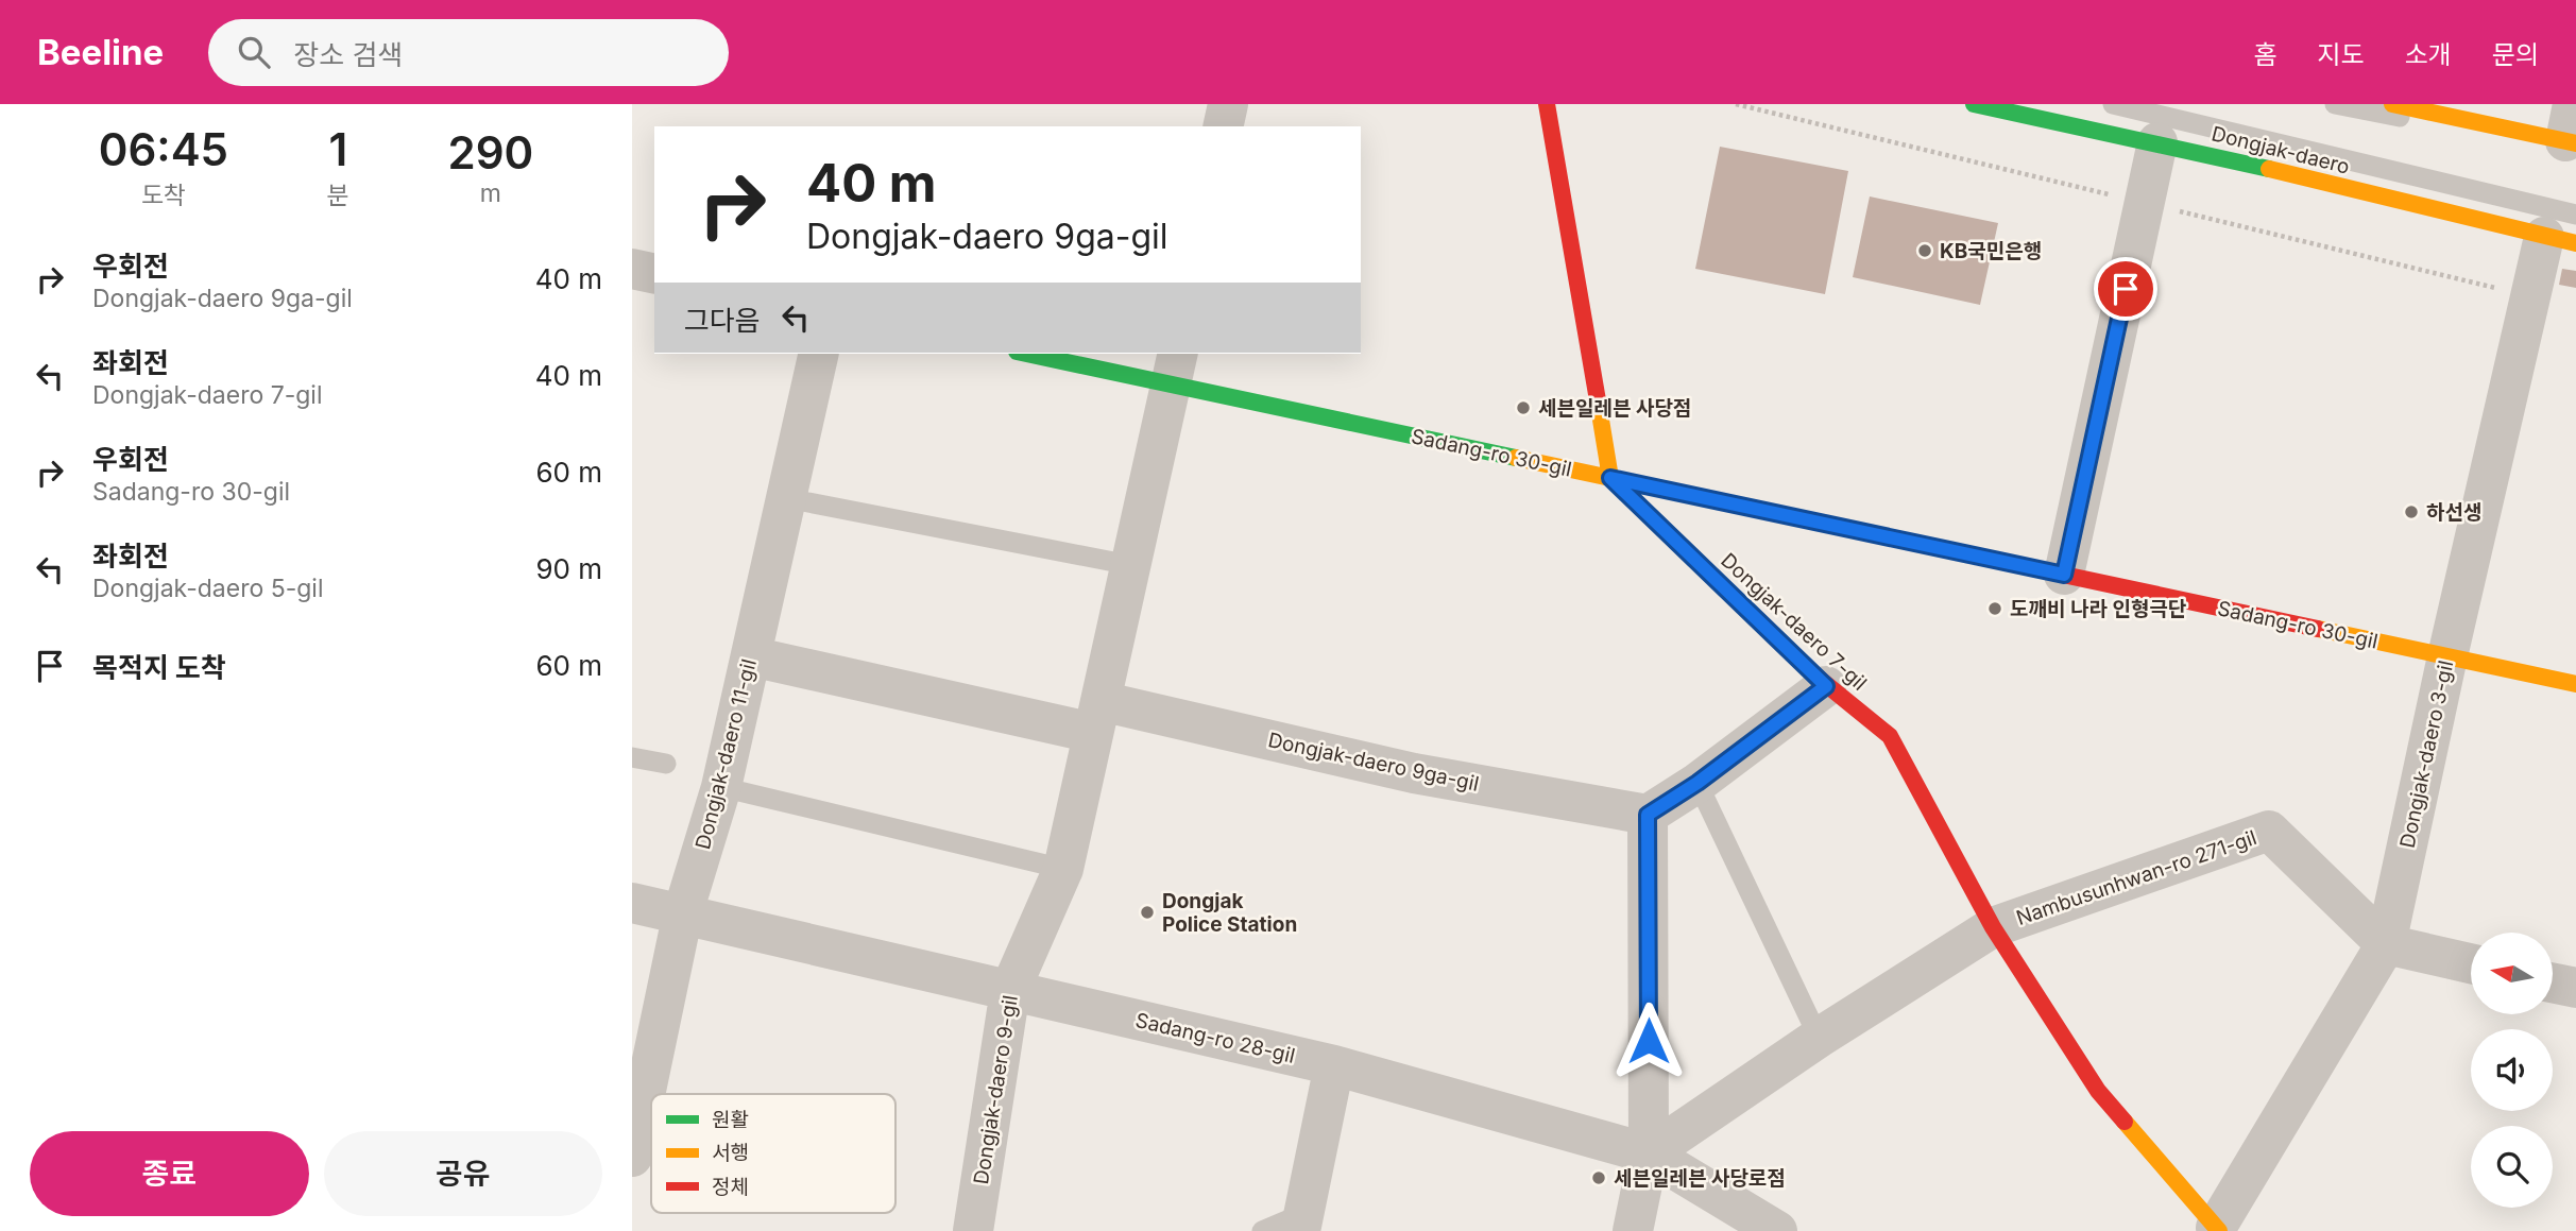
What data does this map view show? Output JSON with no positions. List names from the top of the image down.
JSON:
{
  "streets": {
    "street": [
      "Dongjak-daero",
      "Sadang-ro 30-gil",
      "Dongjak-daero 7-gil",
      "Dongjak-daero 11-gil",
      "Dongjak-daero 3-gil",
      "Dongjak-daero 9ga-gil",
      "Nambusunhwan-ro 271-gil",
      "Sadang-ro 28-gil",
      "Dongjak-daero 9-gil"
    ]
  },
  "crossings": [
    ["Dongjak-daero", "Dongjak-daero 3-gil"],
    ["Sadang-ro 30-gil", "Dongjak-daero 7-gil"],
    ["Sadang-ro 30-gil", "Dongjak-daero 3-gil"],
    ["Sadang-ro 30-gil", "Dongjak-daero 9-gil"],
    ["Dongjak-daero 7-gil", "Dongjak-daero 3-gil"],
    ["Dongjak-daero 7-gil", "Nambusunhwan-ro 271-gil"],
    ["Dongjak-daero 11-gil", "Sadang-ro 28-gil"],
    ["Dongjak-daero 3-gil", "Nambusunhwan-ro 271-gil"],
    ["Dongjak-daero 9ga-gil", "Dongjak-daero 9-gil"],
    ["Nambusunhwan-ro 271-gil", "Sadang-ro 28-gil"],
    ["Sadang-ro 28-gil", "Dongjak-daero 9-gil"]
  ],
  "places": [
    "KB국민은행",
    "세븐일레븐 사당점",
    "하선생",
    "도깨비 나라 인형극단",
    "Dongjak Police Station",
    "세븐일레븐 사당로점"
  ],
  "legend": ["원활", "서행", "정체"],
  "north": "left",
  "page": {
    "header": "Beeline",
    "search": "장소 검색",
    "nav": [
      "홈",
      "지도",
      "소개",
      "문의"
    ],
    "eta": [
      "06:45",
      "도착",
      "1",
      "분",
      "290",
      "m"
    ],
    "turn": ["40 m", "Dongjak-daero 9ga-gil"],
    "list": [
      {
        "name": "우회전",
        "note": "Dongjak-daero 9ga-gil",
        "value": "40 m"
      },
      {
        "name": "좌회전",
        "note": "Dongjak-daero 7-gil",
        "value": "40 m"
      },
      {
        "name": "우회전",
        "note": "Sadang-ro 30-gil",
        "value": "60 m"
      },
      {
        "name": "좌회전",
        "note": "Dongjak-daero 5-gil",
        "value": "90 m"
      },
      {
        "name": "목적지 도착",
        "value": "60 m"
      }
    ],
    "then": "그다음",
    "buttons": ["종료", "공유"]
  }
}
